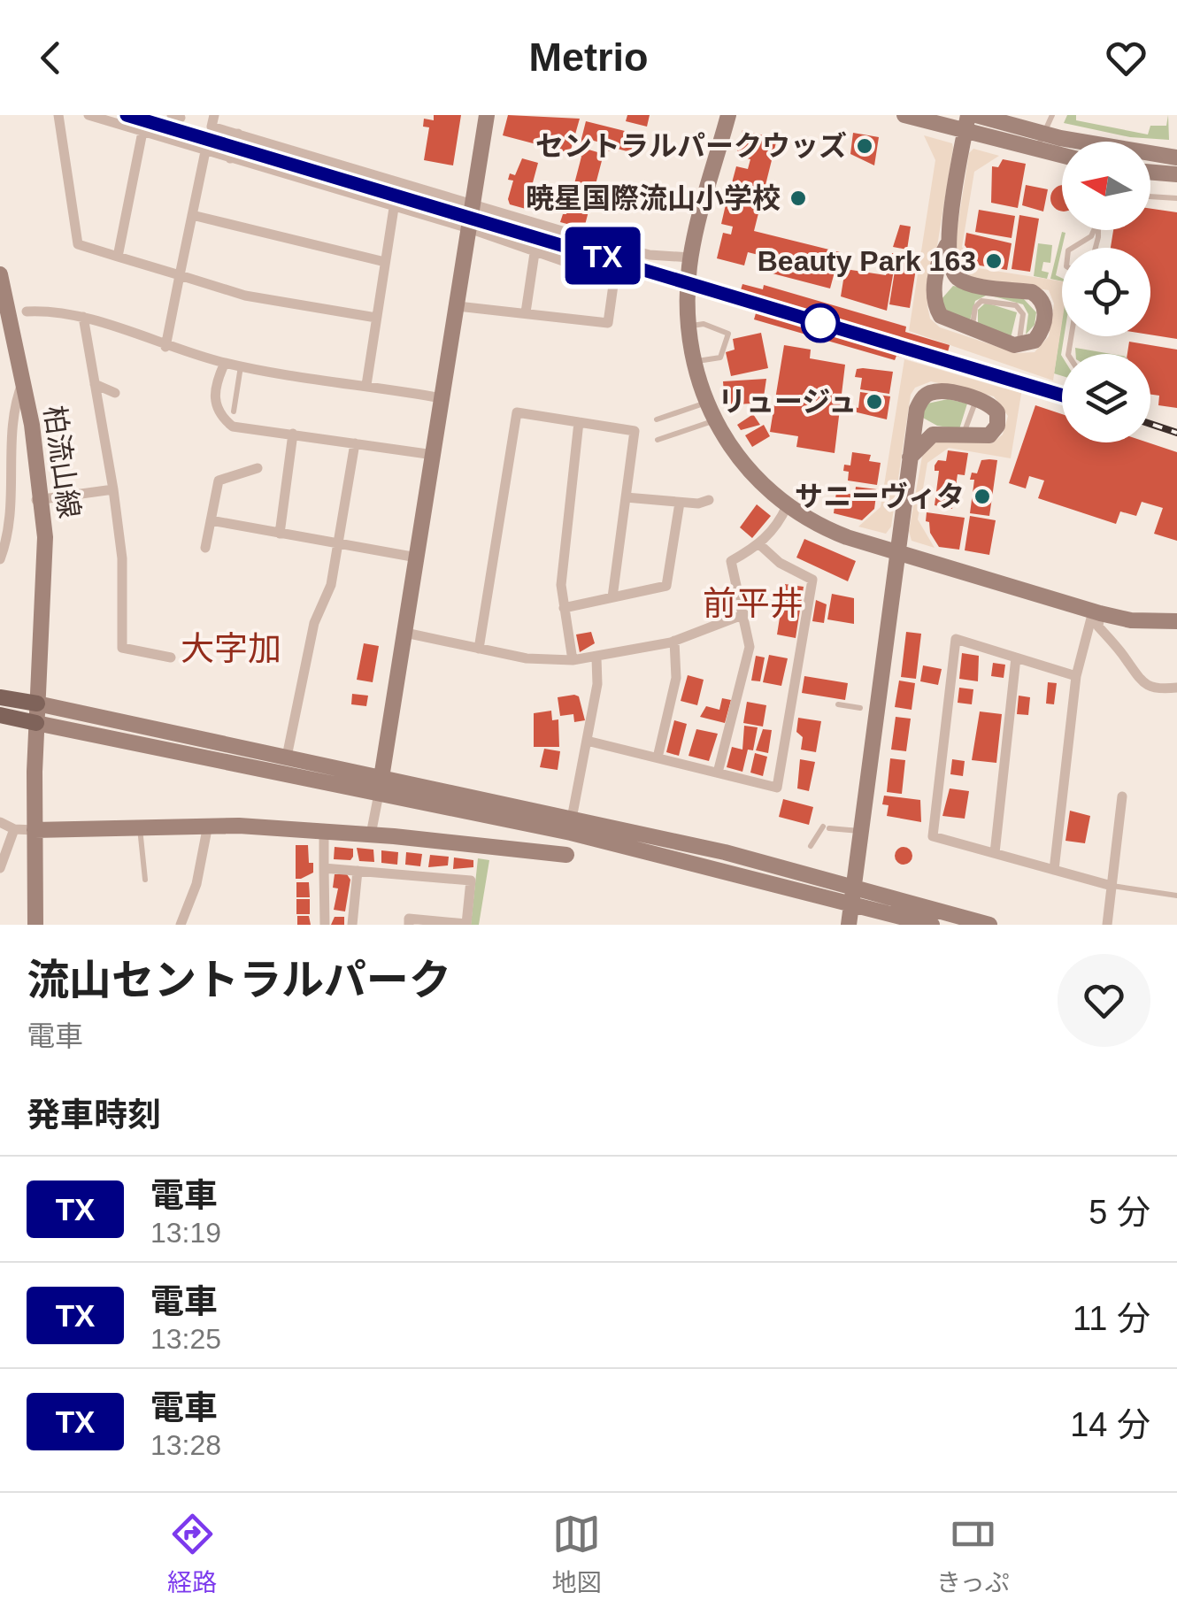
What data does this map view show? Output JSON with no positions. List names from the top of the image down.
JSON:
{
  "streets": {
    "street": ["柏流山線"]
  },
  "districts": ["前平井", "大字加"],
  "places": [
    "セントラルパークウッズ",
    "暁星国際流山小学校",
    "Beauty Park 163",
    "リュージュ",
    "サニーヴィタ"
  ],
  "north": "left",
  "page": {
    "header": "Metrio",
    "on_map": "TX",
    "heading": [
      ["流山セントラルパーク", "電車"],
      "発車時刻"
    ],
    "list": [
      {
        "mark": "TX",
        "name": "電車",
        "note": "13:19",
        "value": "5 分"
      },
      {
        "mark": "TX",
        "name": "電車",
        "note": "13:25",
        "value": "11 分"
      },
      {
        "mark": "TX",
        "name": "電車",
        "note": "13:28",
        "value": "14 分"
      }
    ],
    "tabs": ["経路", "地図", "きっぷ"]
  }
}
